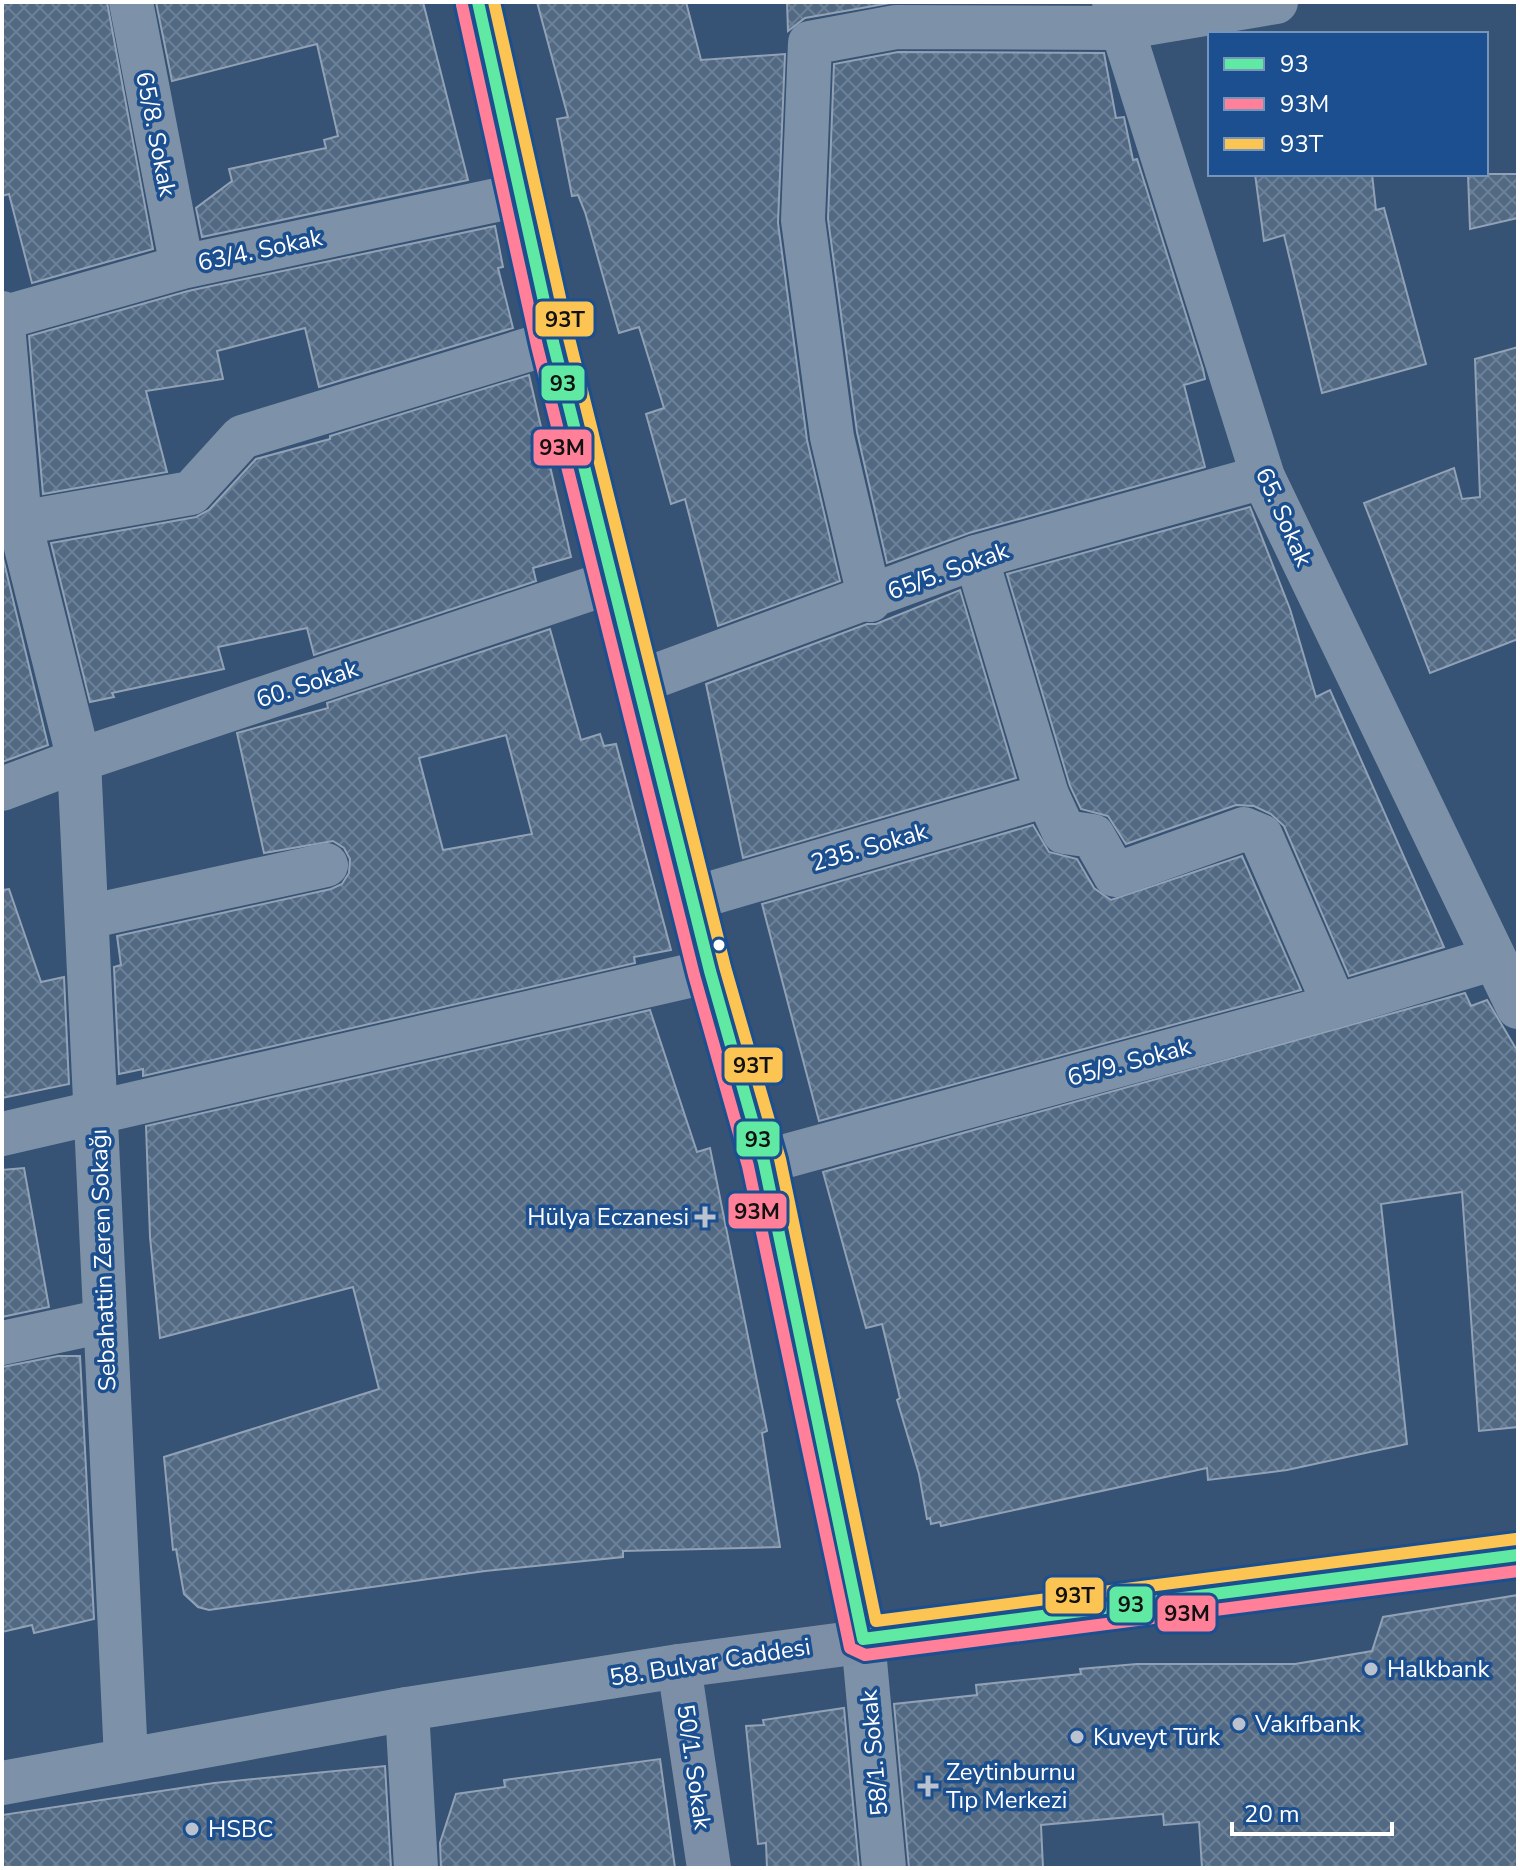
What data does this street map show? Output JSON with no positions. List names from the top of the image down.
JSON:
{
  "streets": {
    "main road": ["58. Bulvar Caddesi", "50/1. Sokak"],
    "street": [
      "65/8. Sokak",
      "63/4. Sokak",
      "65. Sokak",
      "65/5. Sokak",
      "60. Sokak",
      "235. Sokak",
      "65/9. Sokak",
      "Sebahattin Zeren Sokağı",
      "58/1. Sokak"
    ]
  },
  "crossings": [
    ["65/8. Sokak", "63/4. Sokak"],
    ["63/4. Sokak", "Sebahattin Zeren Sokağı"],
    ["65. Sokak", "65/5. Sokak"],
    ["65. Sokak", "65/9. Sokak"],
    ["60. Sokak", "Sebahattin Zeren Sokağı"],
    ["Sebahattin Zeren Sokağı", "58. Bulvar Caddesi"],
    ["58. Bulvar Caddesi", "58/1. Sokak"],
    ["58. Bulvar Caddesi", "50/1. Sokak"]
  ],
  "places": {
    "health": ["Hülya Eczanesi", "Zeytinburnu Tıp Merkezi"],
    "other": [
      "Halkbank",
      "Vakıfbank",
      "Kuveyt Türk",
      "HSBC"
    ]
  },
  "lines": ["transit line 93", "transit line 93T", "transit line 93M"],
  "legend": ["93", "93M", "93T"],
  "scale_bar": "20 m"
}
